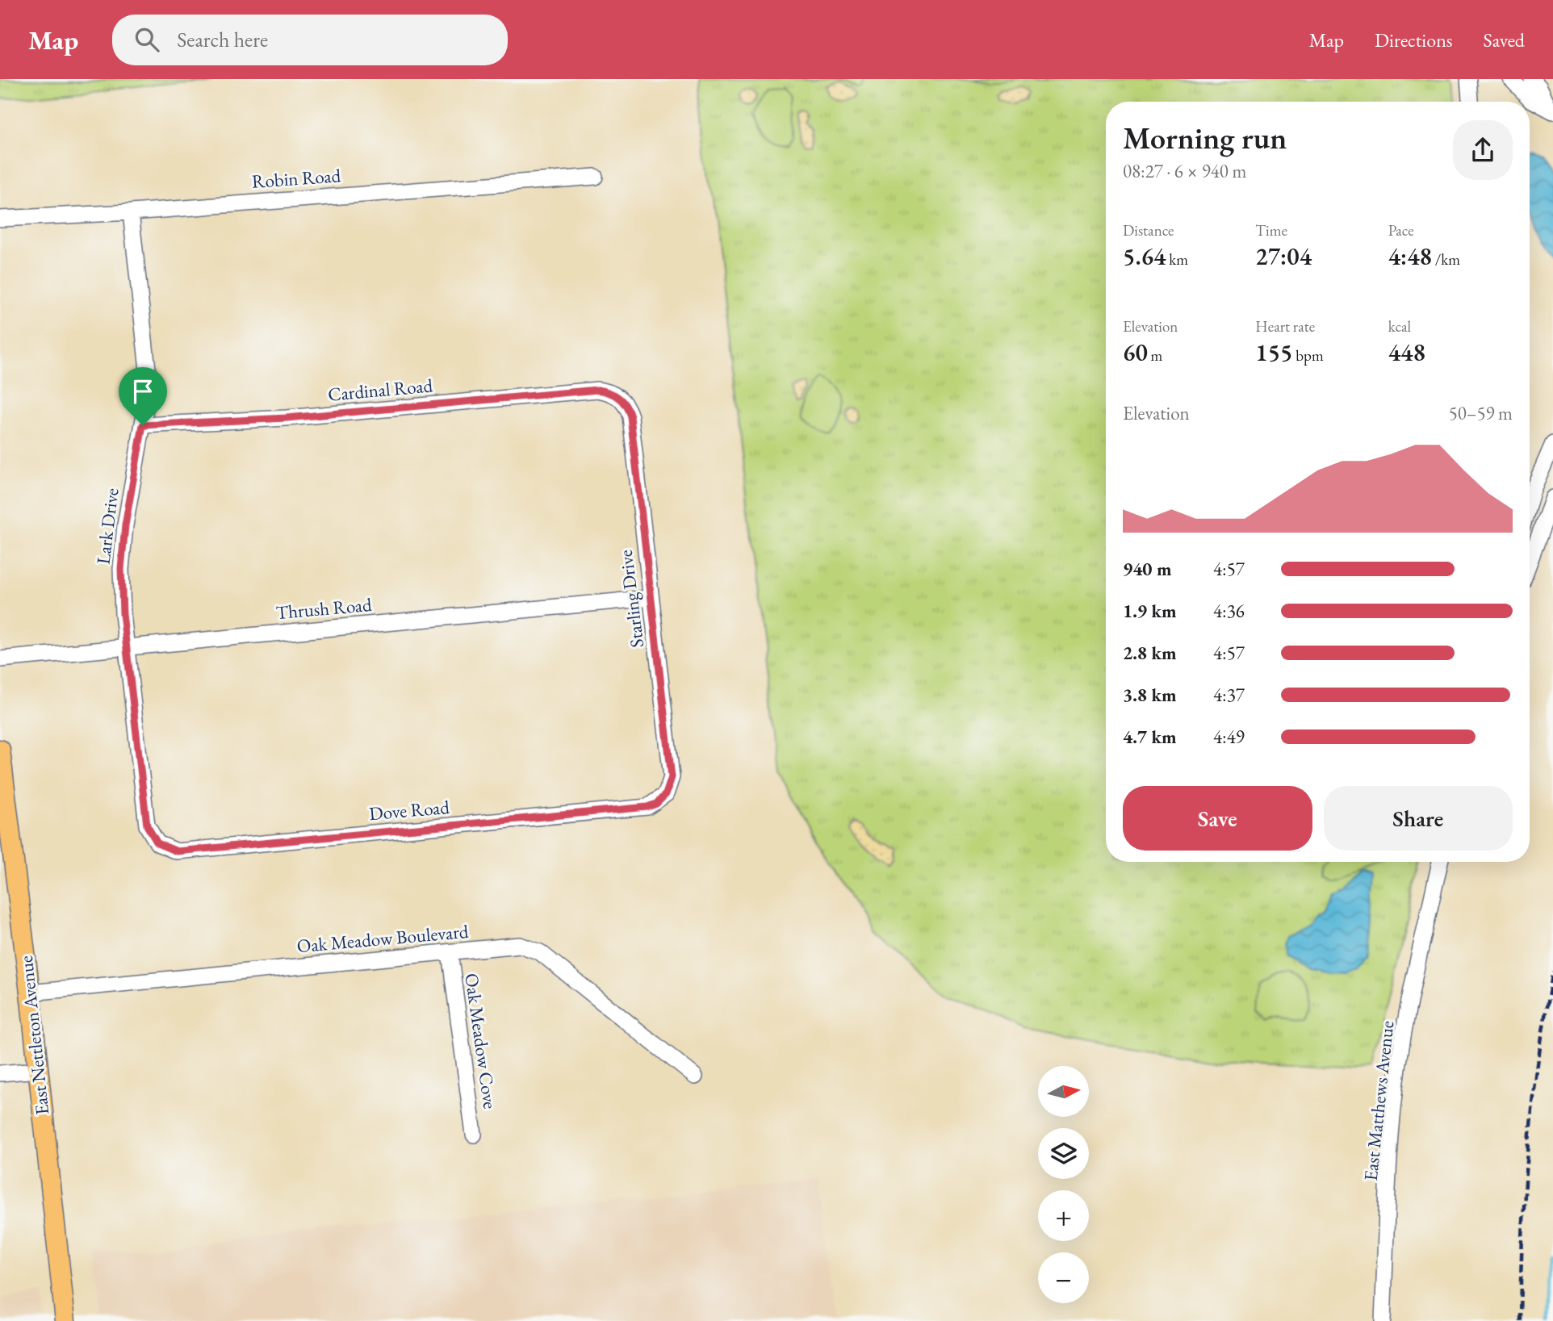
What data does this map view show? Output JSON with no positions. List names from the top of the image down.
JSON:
{
  "streets": {
    "main road": ["East Nettleton Avenue"],
    "street": [
      "Robin Road",
      "Cardinal Road",
      "Lark Drive",
      "Starling Drive",
      "Thrush Road",
      "Dove Road",
      "Oak Meadow Boulevard",
      "Oak Meadow Cove",
      "East Matthews Avenue"
    ]
  },
  "crossings": [
    ["Robin Road", "Lark Drive"],
    ["Cardinal Road", "Lark Drive"],
    ["Cardinal Road", "Starling Drive"],
    ["Lark Drive", "Thrush Road"],
    ["Lark Drive", "Dove Road"],
    ["Starling Drive", "Thrush Road"],
    ["Starling Drive", "Dove Road"],
    ["Oak Meadow Boulevard", "East Nettleton Avenue"],
    ["Oak Meadow Boulevard", "Oak Meadow Cove"]
  ],
  "north": "right",
  "page": {
    "header": "Map",
    "search": "Search here",
    "nav": ["Map", "Directions", "Saved"],
    "heading": ["Morning run", "08:27 · 6 × 940 m"],
    "stats": [
      ["Distance", "5.64 km"],
      ["Time", "27:04"],
      ["Pace", "4:48 /km"],
      ["Elevation", "60 m"],
      ["Heart rate", "155 bpm"],
      ["kcal", "448"]
    ],
    "chart": ["Elevation", "50–59 m"],
    "list": [
      {
        "name": "940 m",
        "note": "4:57"
      },
      {
        "name": "1.9 km",
        "note": "4:36"
      },
      {
        "name": "2.8 km",
        "note": "4:57"
      },
      {
        "name": "3.8 km",
        "note": "4:37"
      },
      {
        "name": "4.7 km",
        "note": "4:49"
      }
    ],
    "buttons": ["Save", "Share"],
    "map_buttons": ["+", "−"]
  }
}
